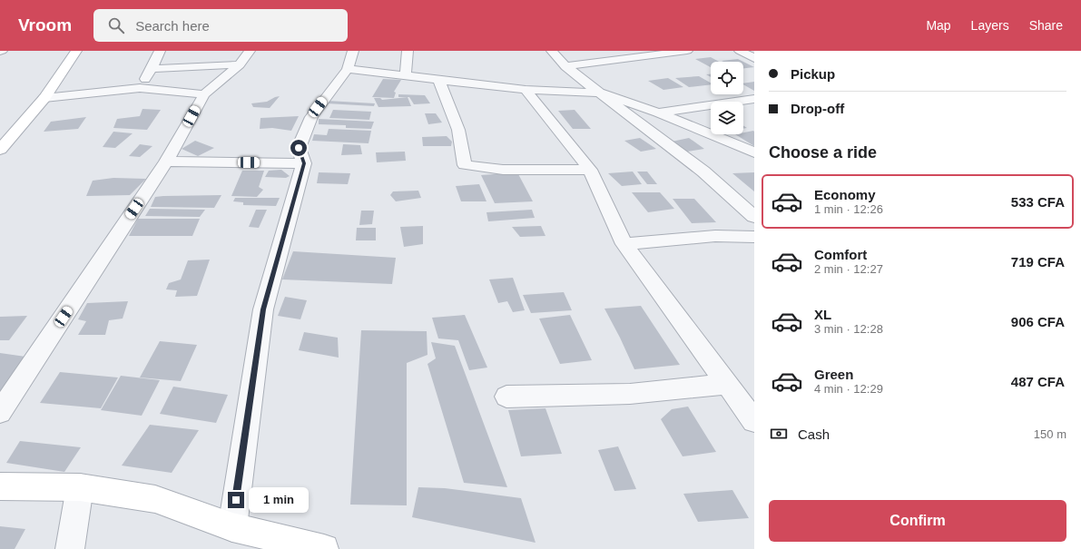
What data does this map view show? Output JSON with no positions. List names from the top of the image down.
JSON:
{
  "page": {
    "header": "Vroom",
    "search": "Search here",
    "nav": ["Map", "Layers", "Share"],
    "banner": ["Pickup", "Drop-off"],
    "heading": "Choose a ride",
    "list": [
      {
        "name": "Economy",
        "note": "1 min · 12:26",
        "value": "533 CFA"
      },
      {
        "name": "Comfort",
        "note": "2 min · 12:27",
        "value": "719 CFA"
      },
      {
        "name": "XL",
        "note": "3 min · 12:28",
        "value": "906 CFA"
      },
      {
        "name": "Green",
        "note": "4 min · 12:29",
        "value": "487 CFA"
      }
    ],
    "pay": ["Cash", "150 m"],
    "bubble": "1 min",
    "buttons": "Confirm"
  }
}
